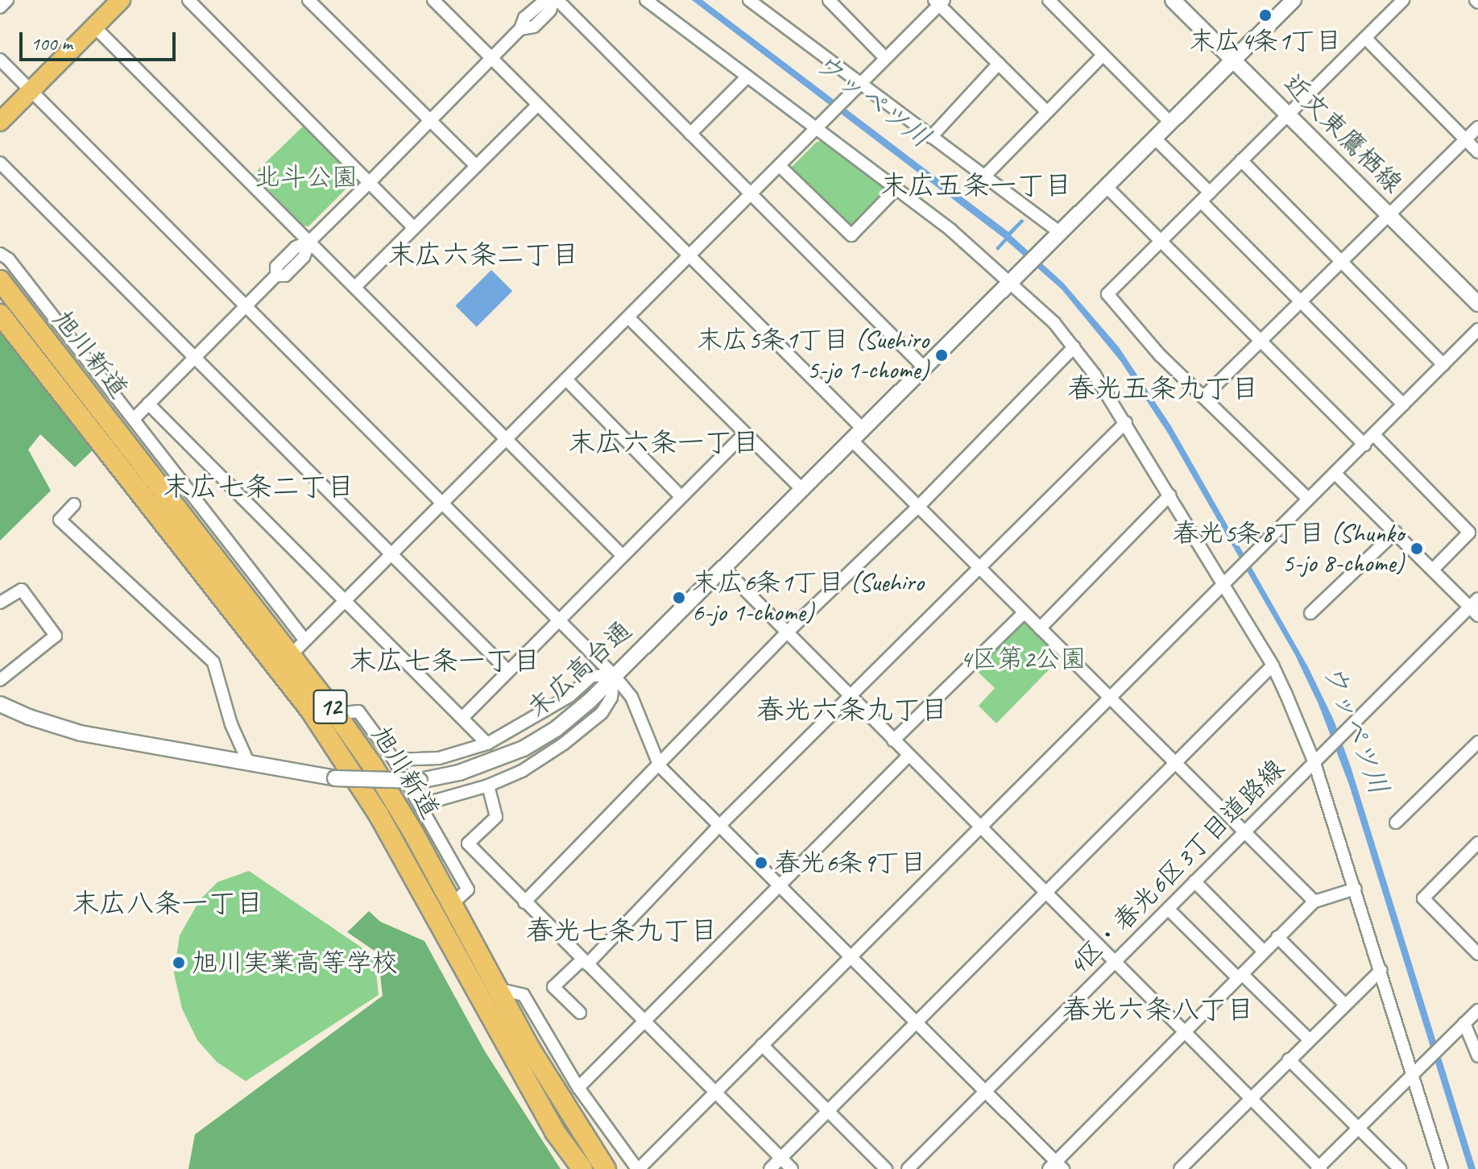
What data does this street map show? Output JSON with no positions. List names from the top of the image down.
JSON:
{
  "streets": {
    "highway": ["旭川新道", "12"],
    "street": ["近文東鷹栖線", "末広高台通", "4区・春光6区3丁目道路線"]
  },
  "districts": [
    "末広五条一丁目",
    "末広六条二丁目",
    "春光五条九丁目",
    "末広六条一丁目",
    "末広七条二丁目",
    "末広七条一丁目",
    "春光六条九丁目",
    "末広八条一丁目",
    "春光七条九丁目",
    "春光六条八丁目"
  ],
  "water": ["ウッペツ川"],
  "parks": ["北斗公園", "4区第2公園"],
  "places": [
    "末広4条1丁目",
    "末広5条1丁目 (Suehiro 5-jo 1-chome)",
    "春光5条8丁目 (Shunko 5-jo 8-chome)",
    "末広6条1丁目 (Suehiro 6-jo 1-chome)",
    "春光6条9丁目",
    "旭川実業高等学校"
  ],
  "scale_bar": "100 m"
}
